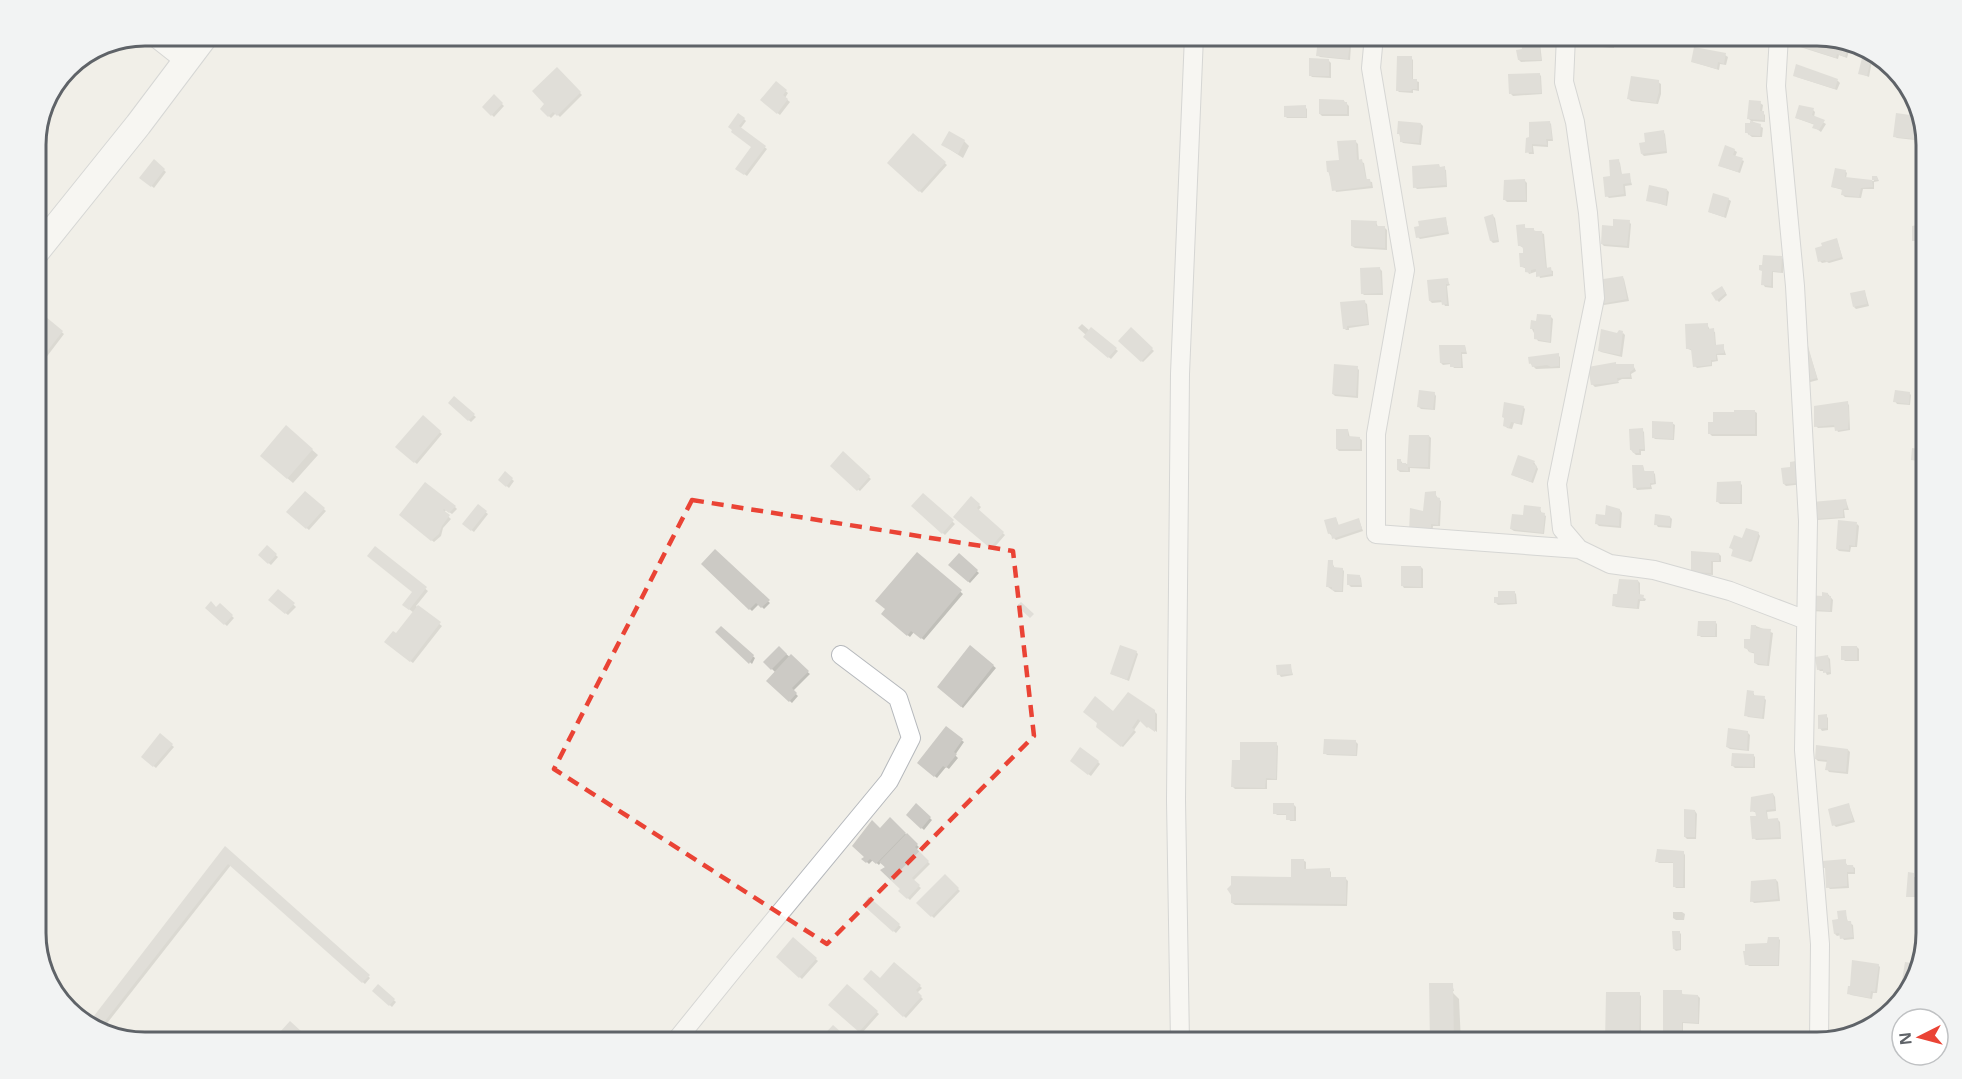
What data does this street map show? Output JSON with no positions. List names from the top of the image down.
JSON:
{
  "north": "left"
}
